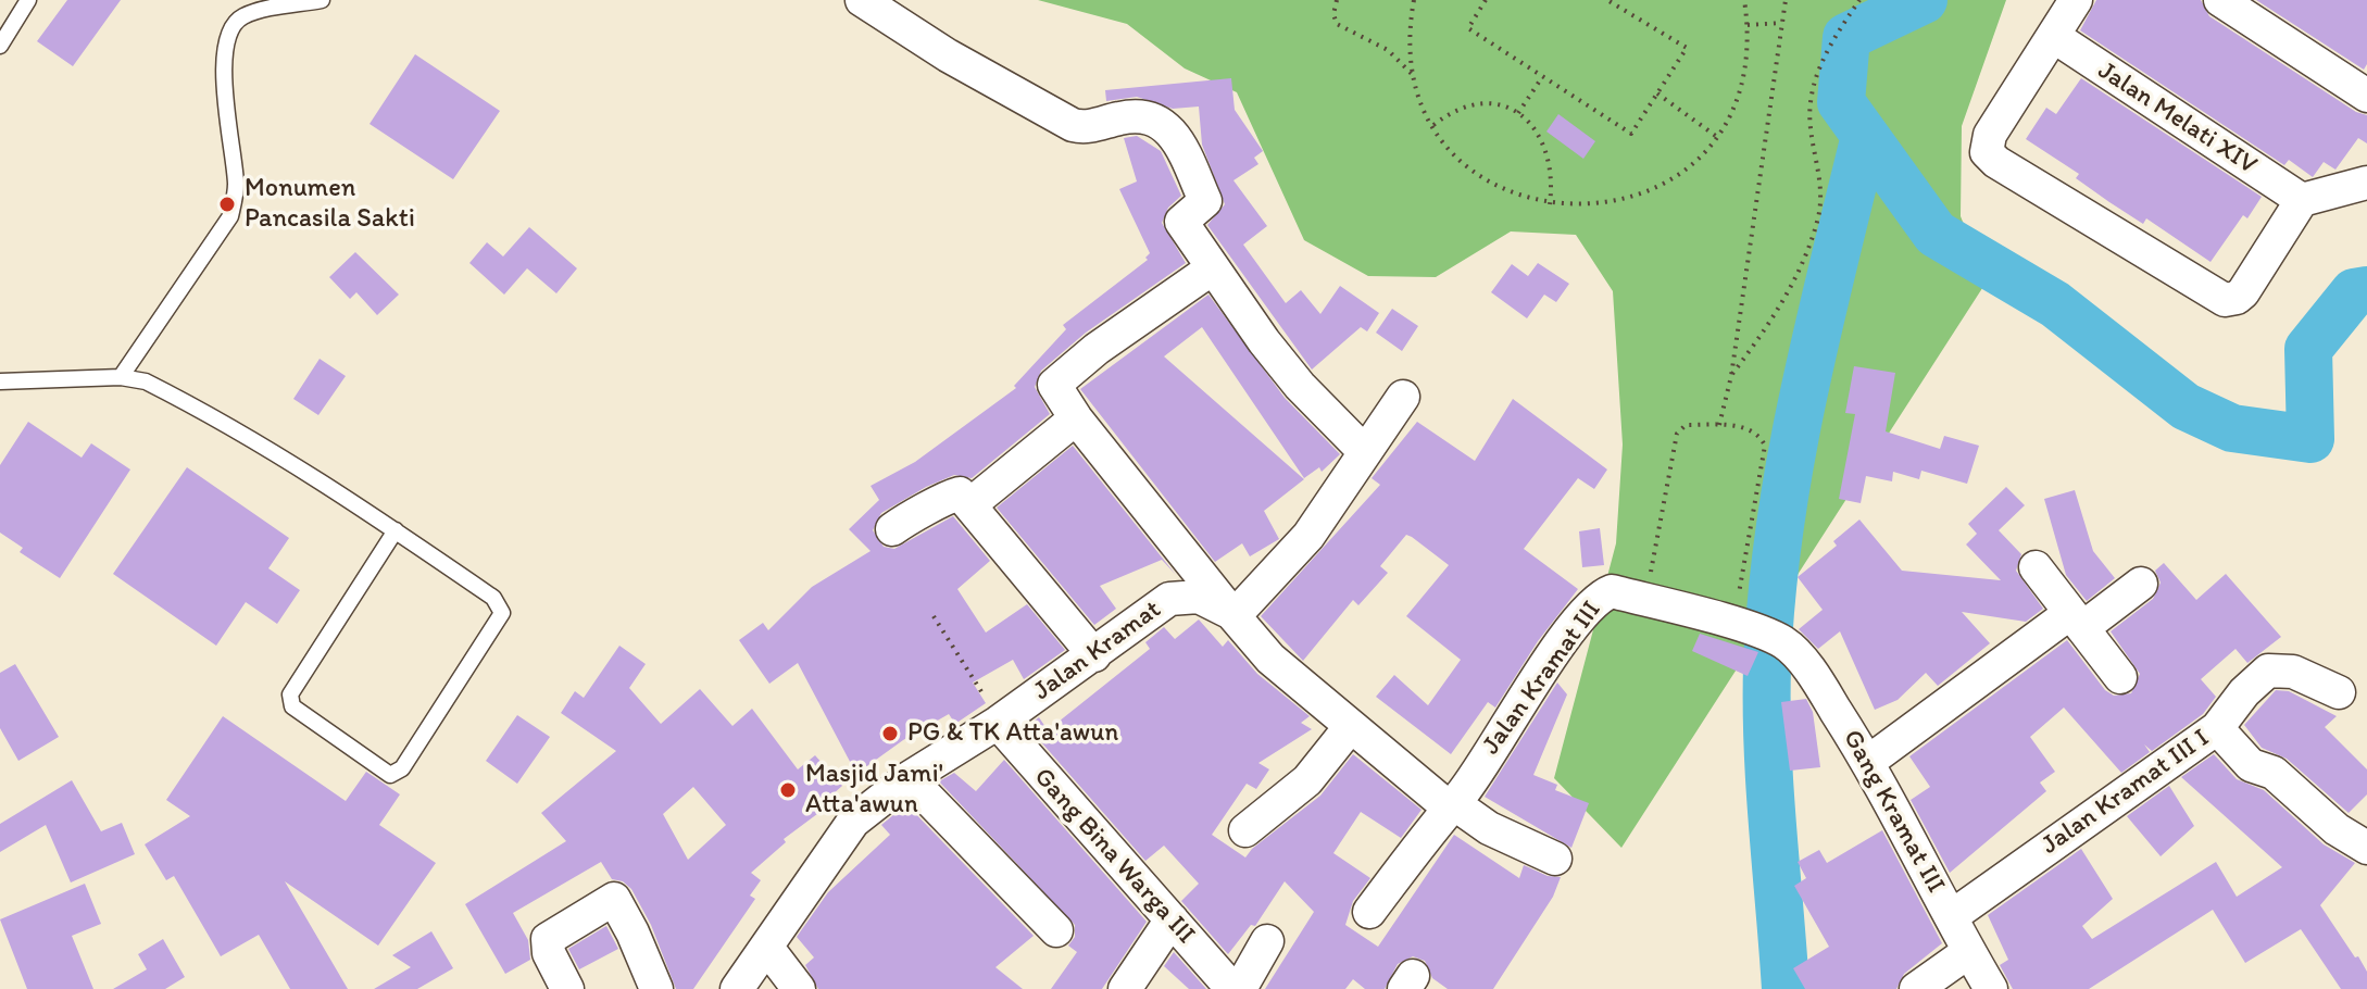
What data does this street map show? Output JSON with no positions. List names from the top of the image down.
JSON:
{
  "streets": {
    "street": [
      "Jalan Melati XIV",
      "Jalan Kramat",
      "Jalan Kramat III",
      "Jalan Kramat III I",
      "Gang Kramat III",
      "Gang Bina Warga III"
    ]
  },
  "crossings": [
    ["Jalan Kramat", "Jalan Kramat III"],
    ["Jalan Kramat", "Gang Bina Warga III"],
    ["Jalan Kramat III", "Gang Kramat III"],
    ["Jalan Kramat III I", "Gang Kramat III"]
  ],
  "places": ["Monumen Pancasila Sakti", "PG & TK Atta'awun", "Masjid Jami' Atta'awun"]
}
